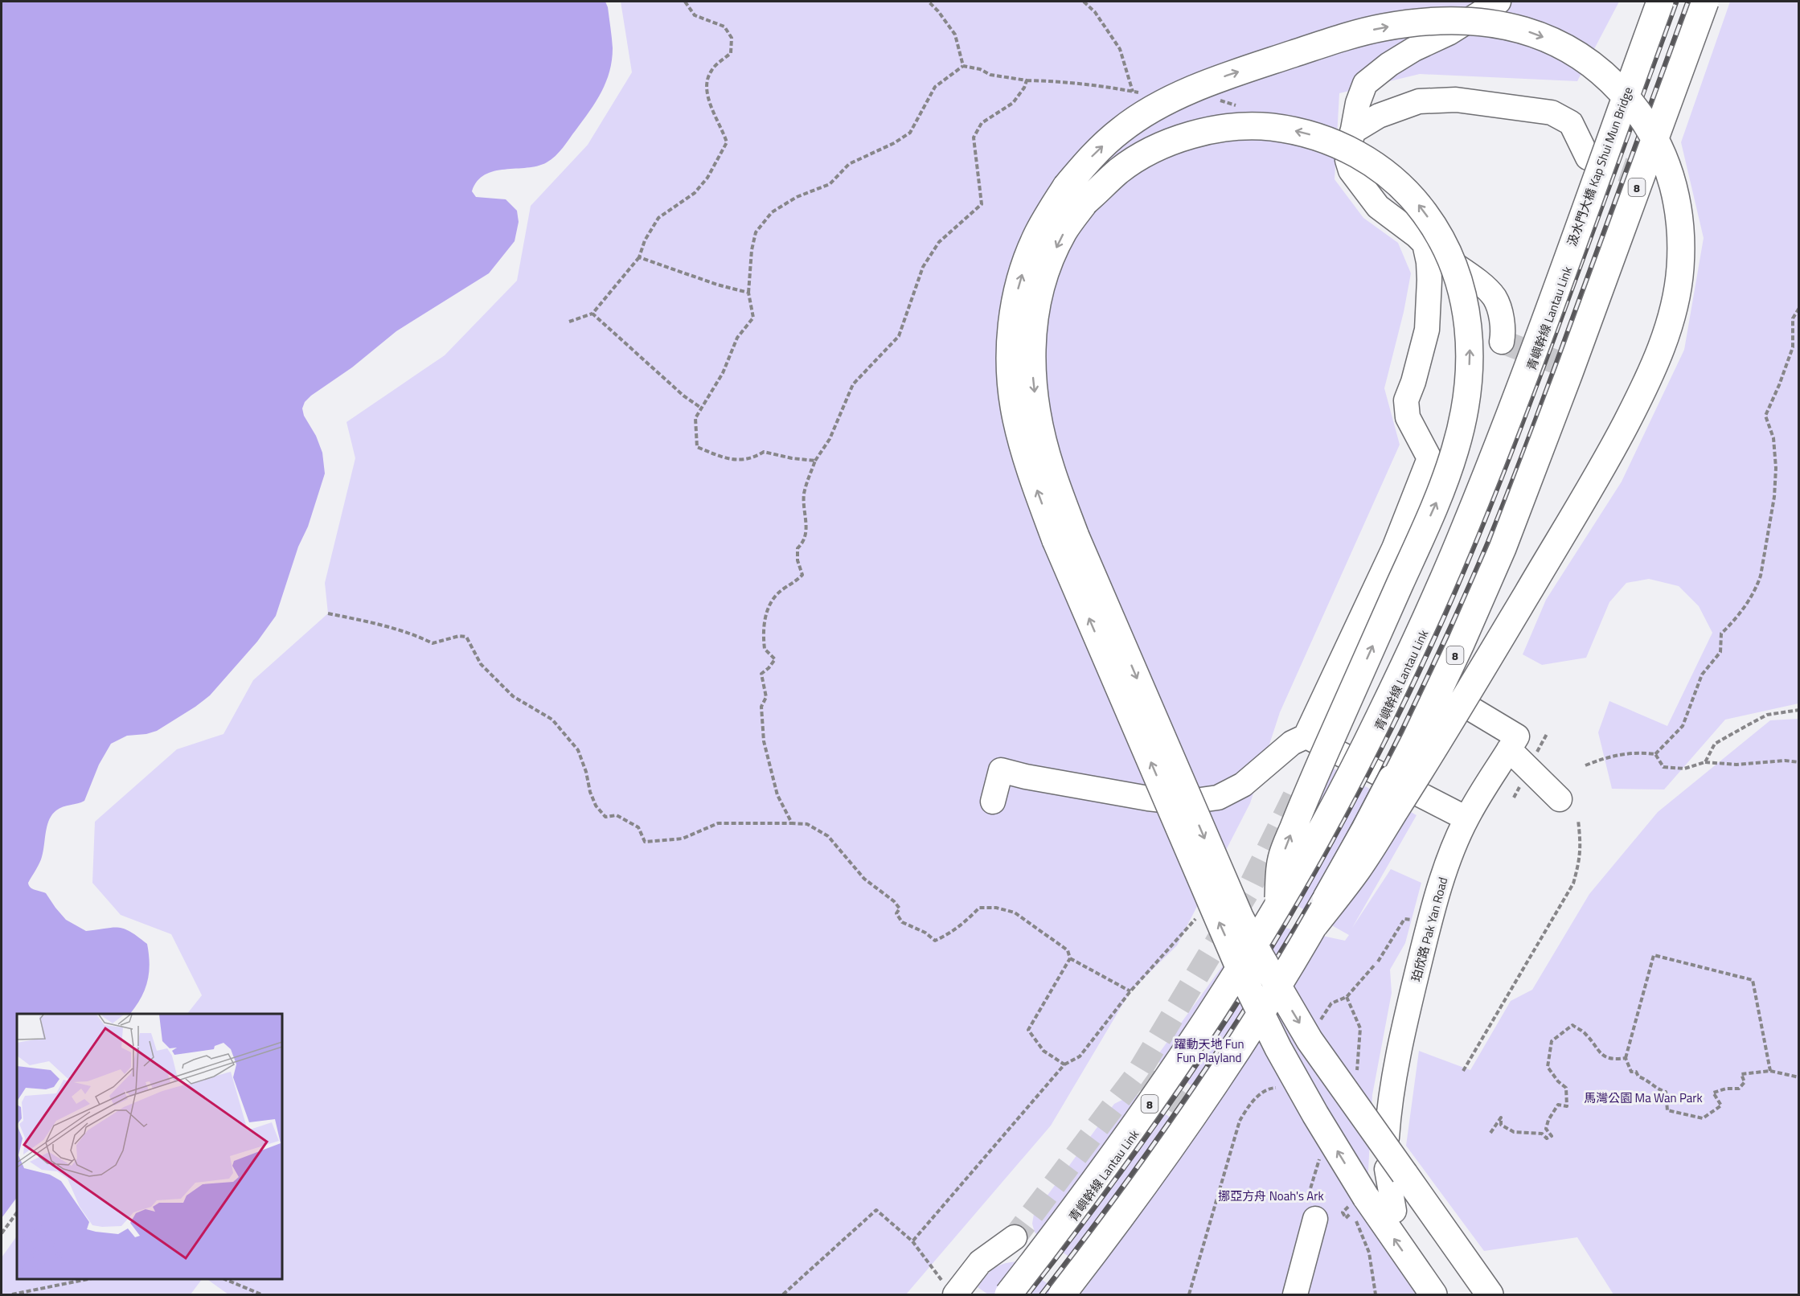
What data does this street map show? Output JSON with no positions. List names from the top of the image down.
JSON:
{
  "streets": {
    "highway": ["汲水門大橋 Kap Shui Mun Bridge", "8", "青嶼幹線 Lantau Link"],
    "street": ["珀欣路 Pak Yan Road"]
  },
  "crossings": [
    ["汲水門大橋 Kap Shui Mun Bridge", "青嶼幹線 Lantau Link"]
  ],
  "parks": ["躍動天地 Fun Fun Playland", "馬灣公園 Ma Wan Park", "挪亞方舟 Noah's Ark"]
}
